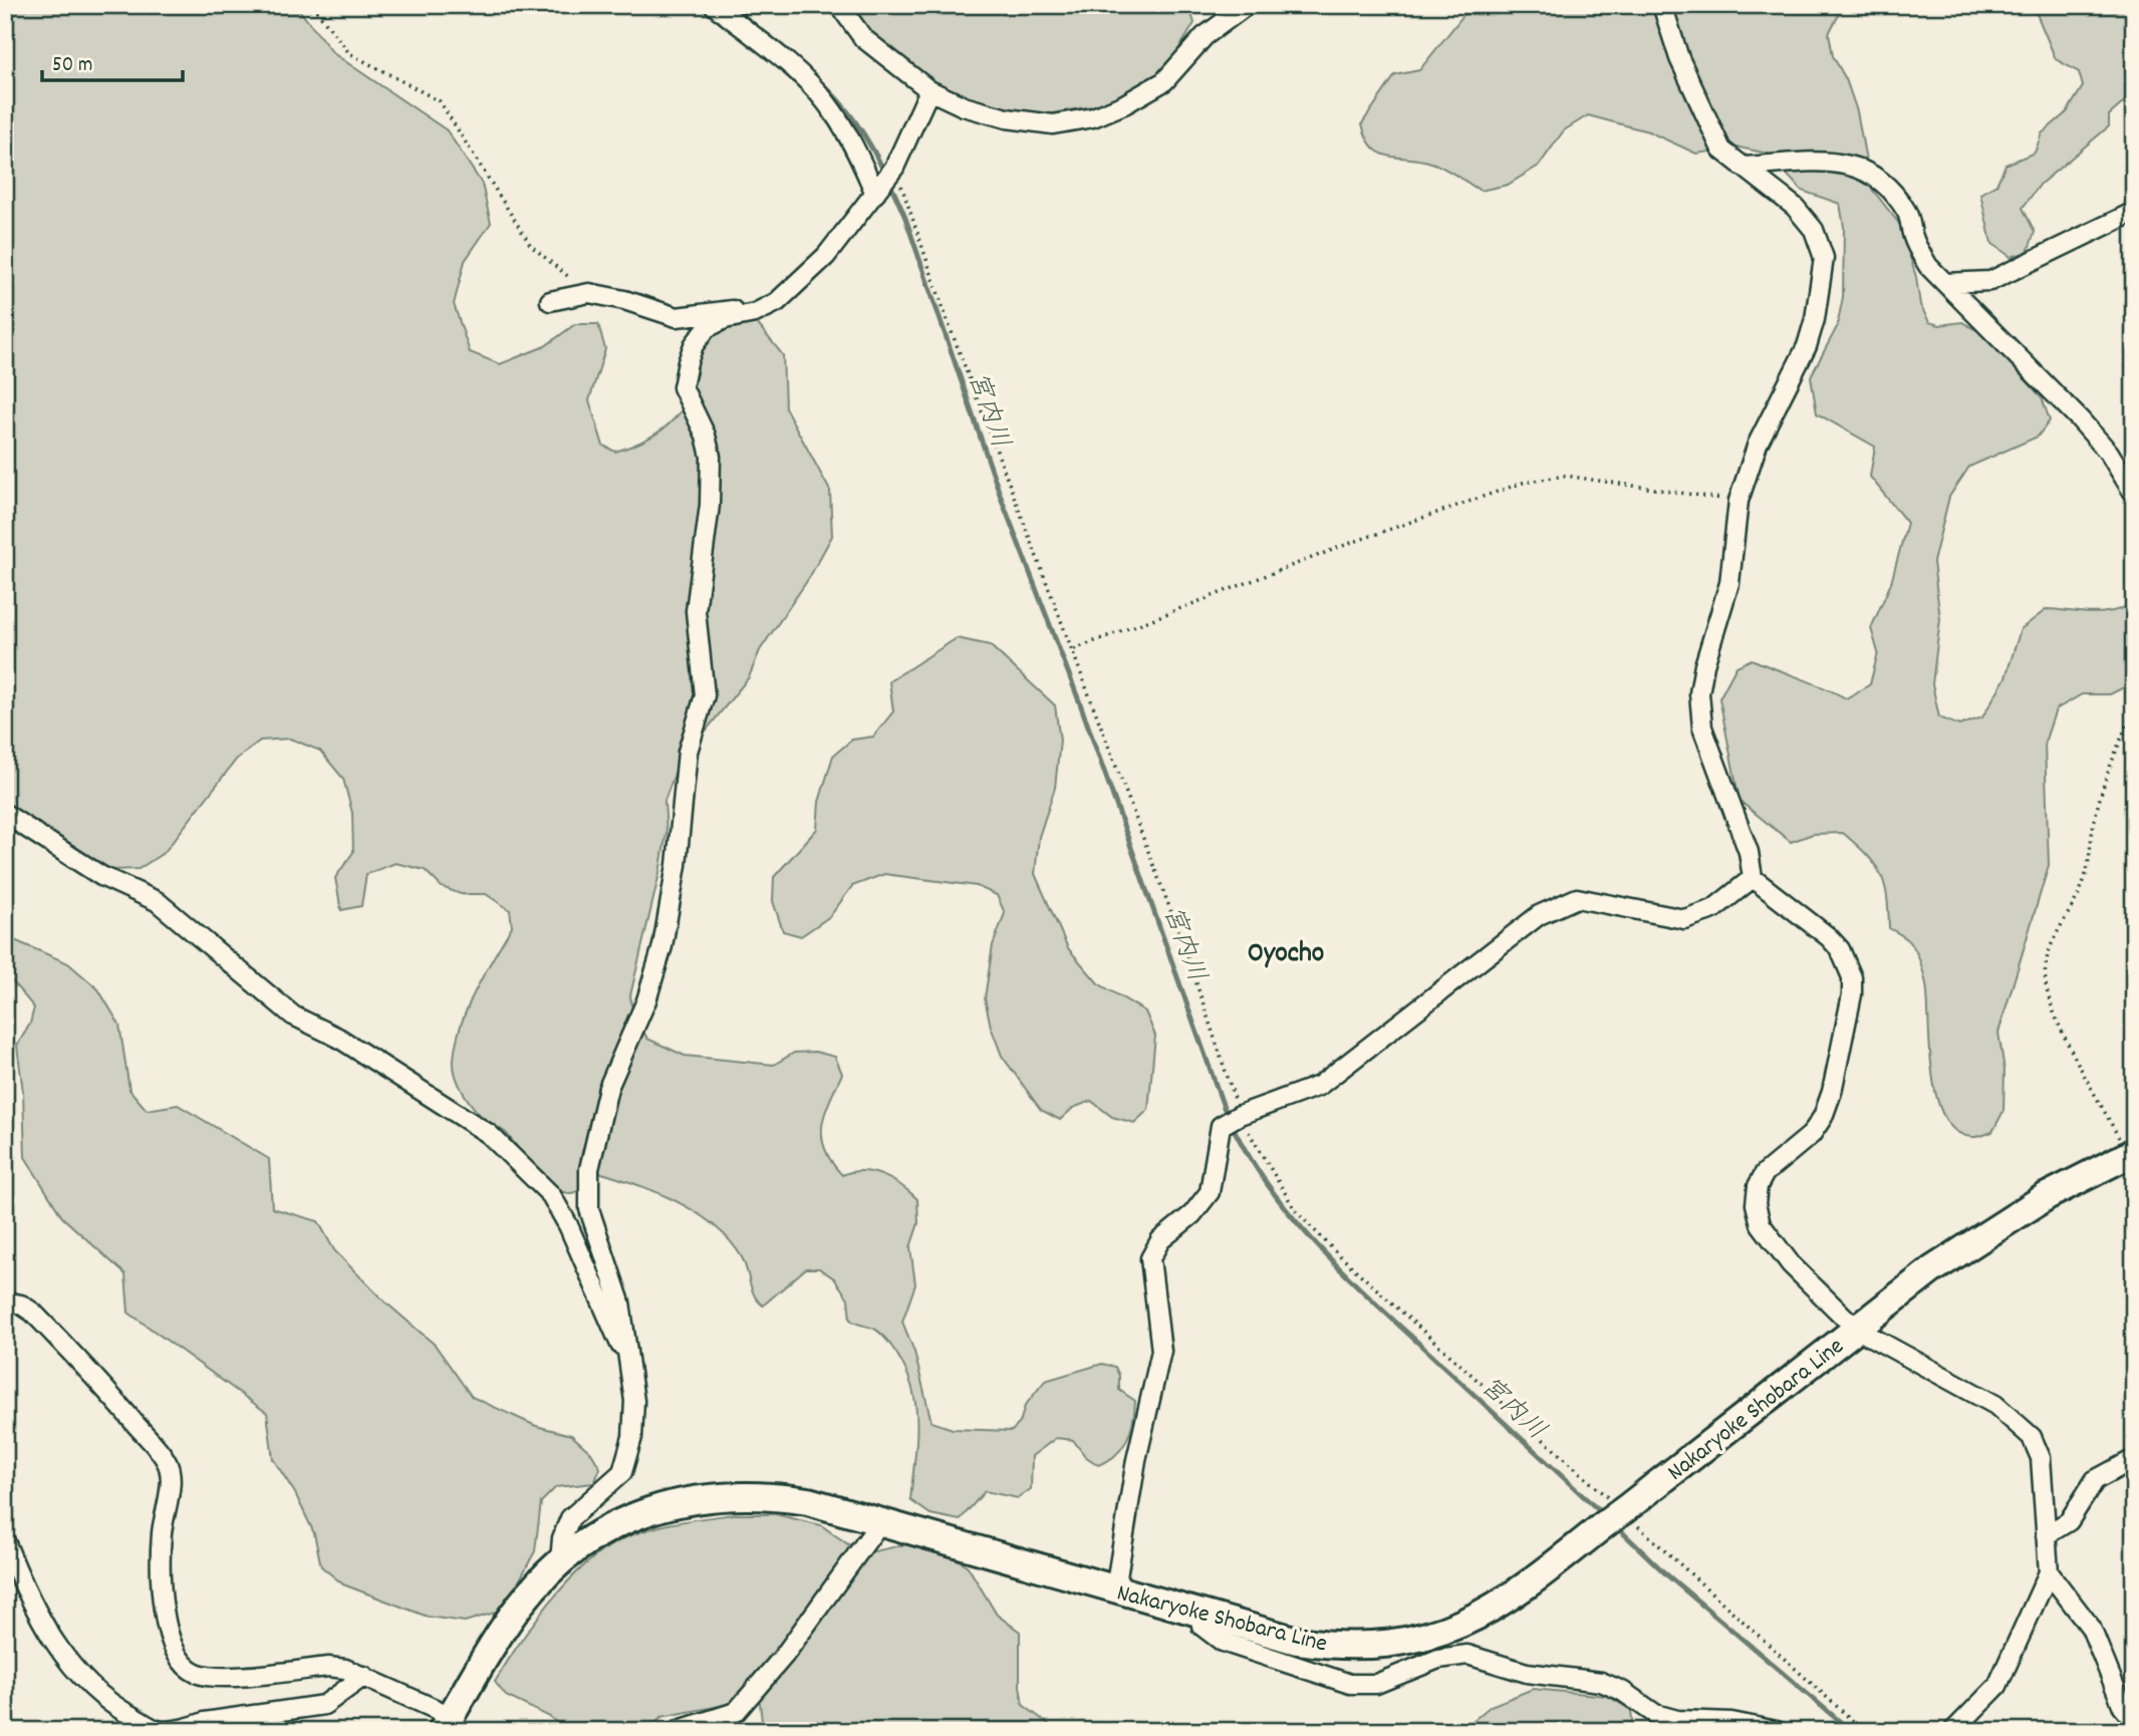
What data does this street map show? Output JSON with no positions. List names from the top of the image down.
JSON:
{
  "streets": {
    "main road": ["Nakaryoke Shobara Line"]
  },
  "districts": ["Oyocho"],
  "water": ["宮内川"],
  "scale_bar": "50 m"
}
